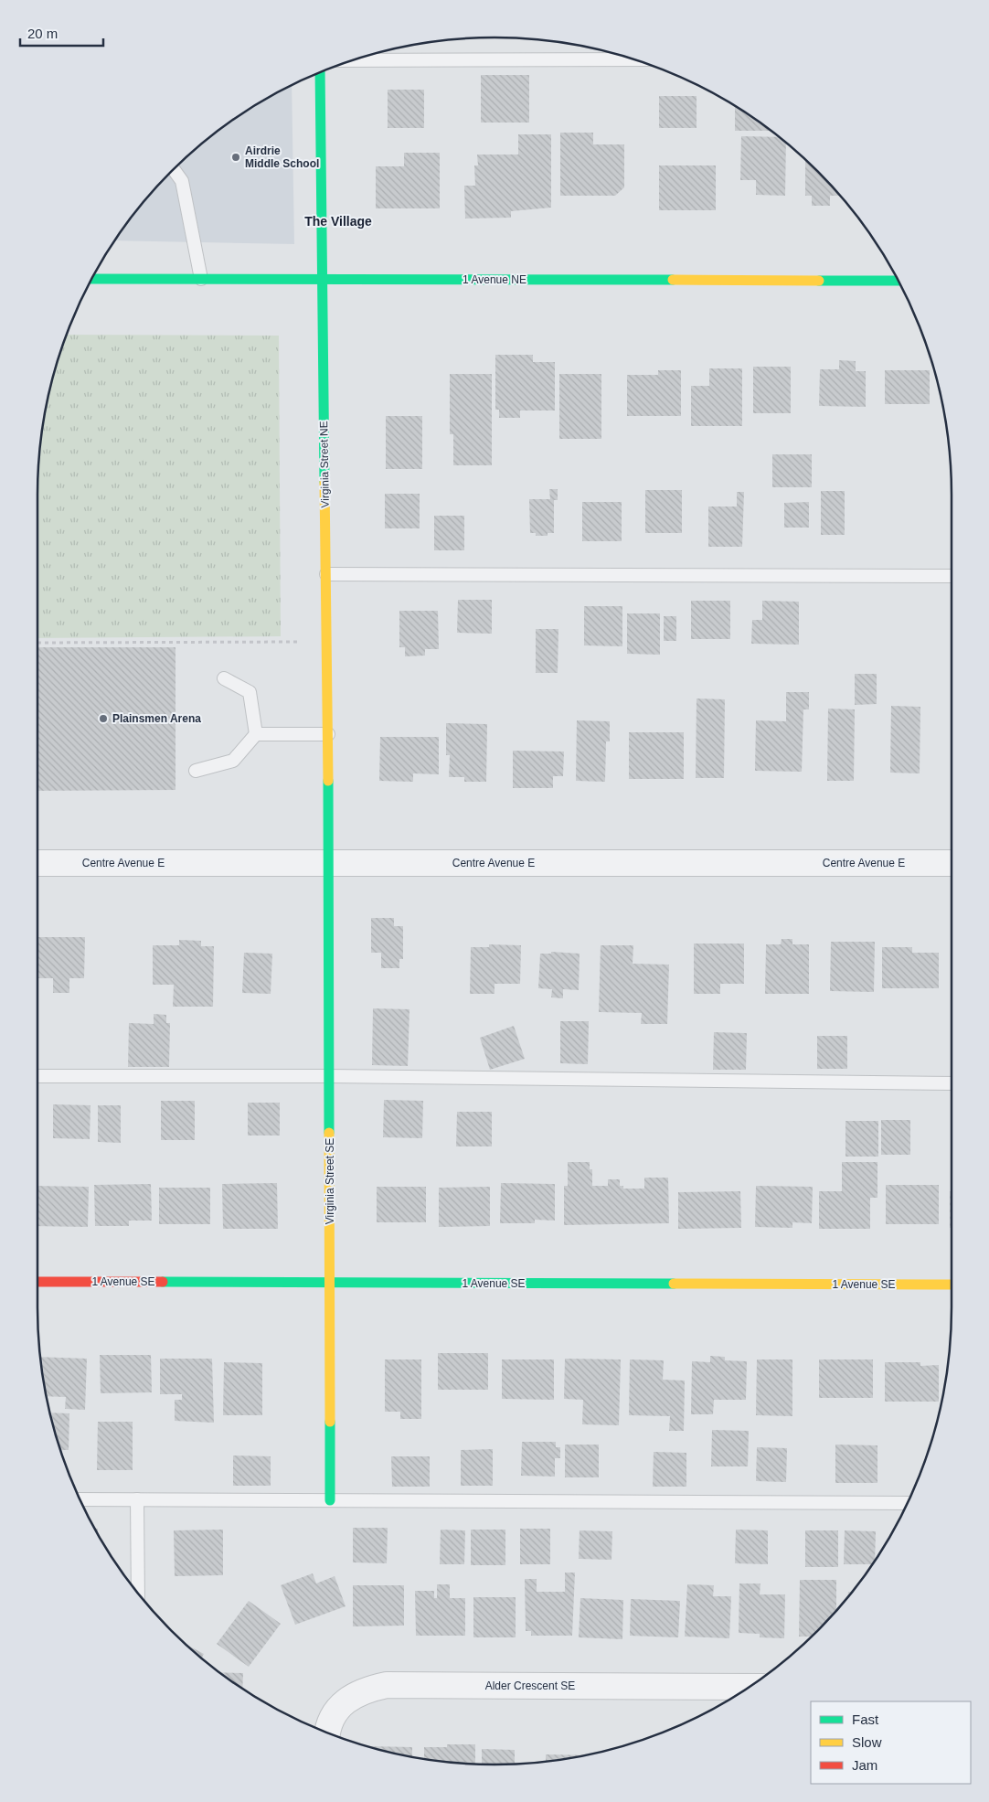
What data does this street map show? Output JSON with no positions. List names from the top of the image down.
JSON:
{
  "streets": {
    "street": [
      "1 Avenue NE",
      "Virginia Street NE",
      "Centre Avenue E",
      "Virginia Street SE",
      "1 Avenue SE",
      "Alder Crescent SE"
    ]
  },
  "crossings": [
    ["1 Avenue NE", "Virginia Street NE"],
    ["Virginia Street NE", "Centre Avenue E"],
    ["Virginia Street NE", "Virginia Street SE"],
    ["Centre Avenue E", "Virginia Street SE"],
    ["Virginia Street SE", "1 Avenue SE"]
  ],
  "districts": ["The Village"],
  "places": ["Airdrie Middle School", "Plainsmen Arena"],
  "legend": ["Fast", "Slow", "Jam"],
  "scale_bar": "20 m"
}
